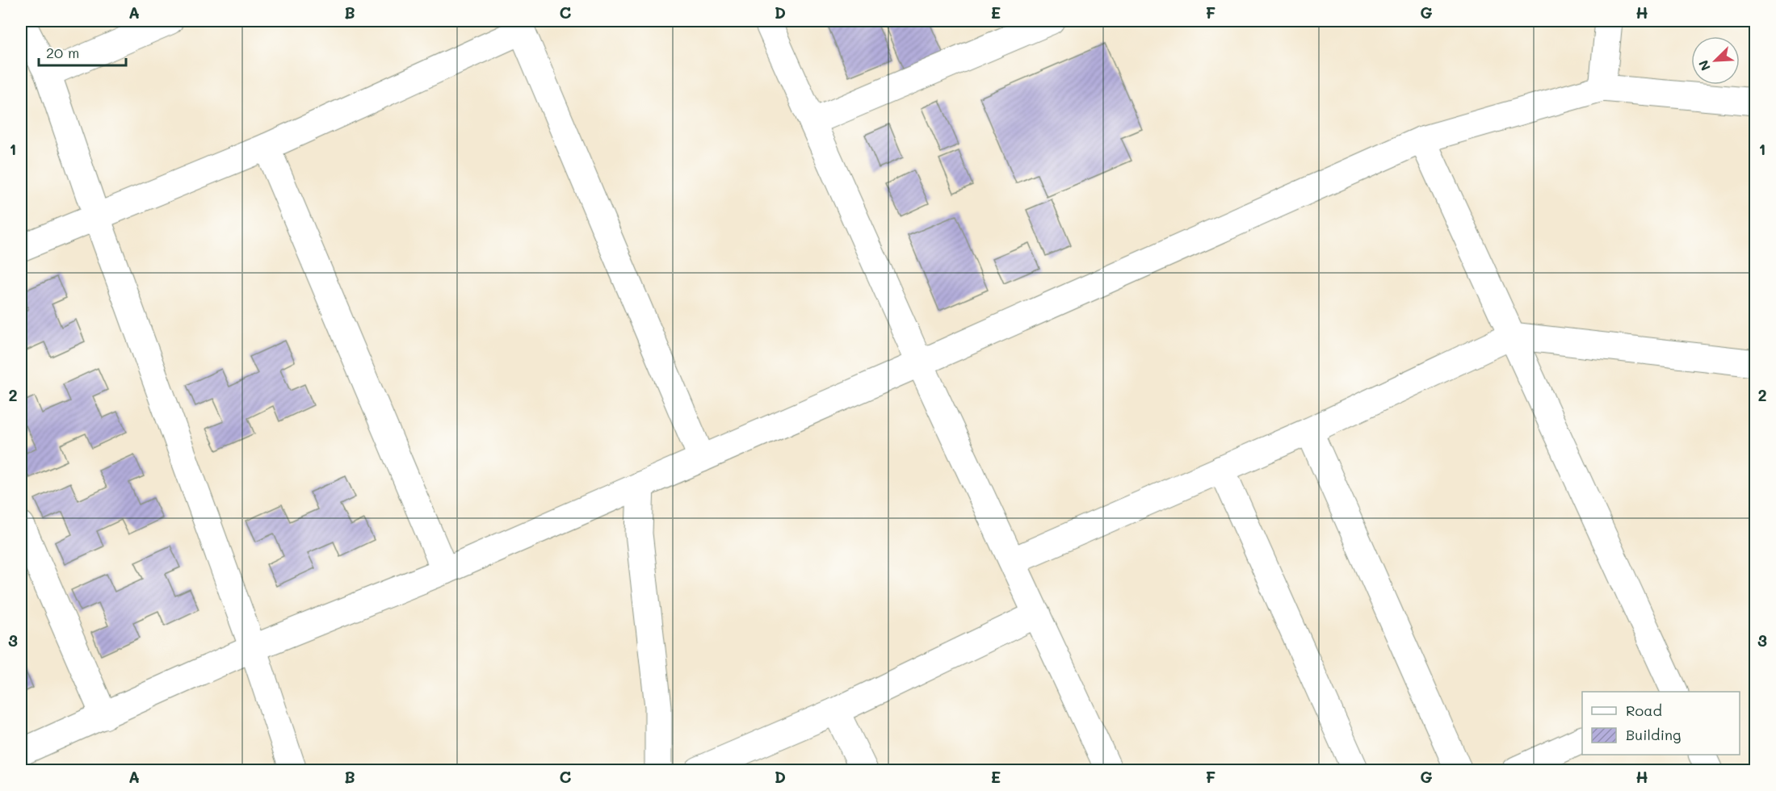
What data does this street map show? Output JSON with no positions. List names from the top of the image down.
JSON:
{
  "legend": ["Road", "Building"],
  "scale_bar": "20 m",
  "north": "bottom left",
  "grid": {
    "columns": [
      "A",
      "B",
      "C",
      "D",
      "E",
      "F",
      "G",
      "H"
    ],
    "rows": ["1", "2", "3"]
  }
}
